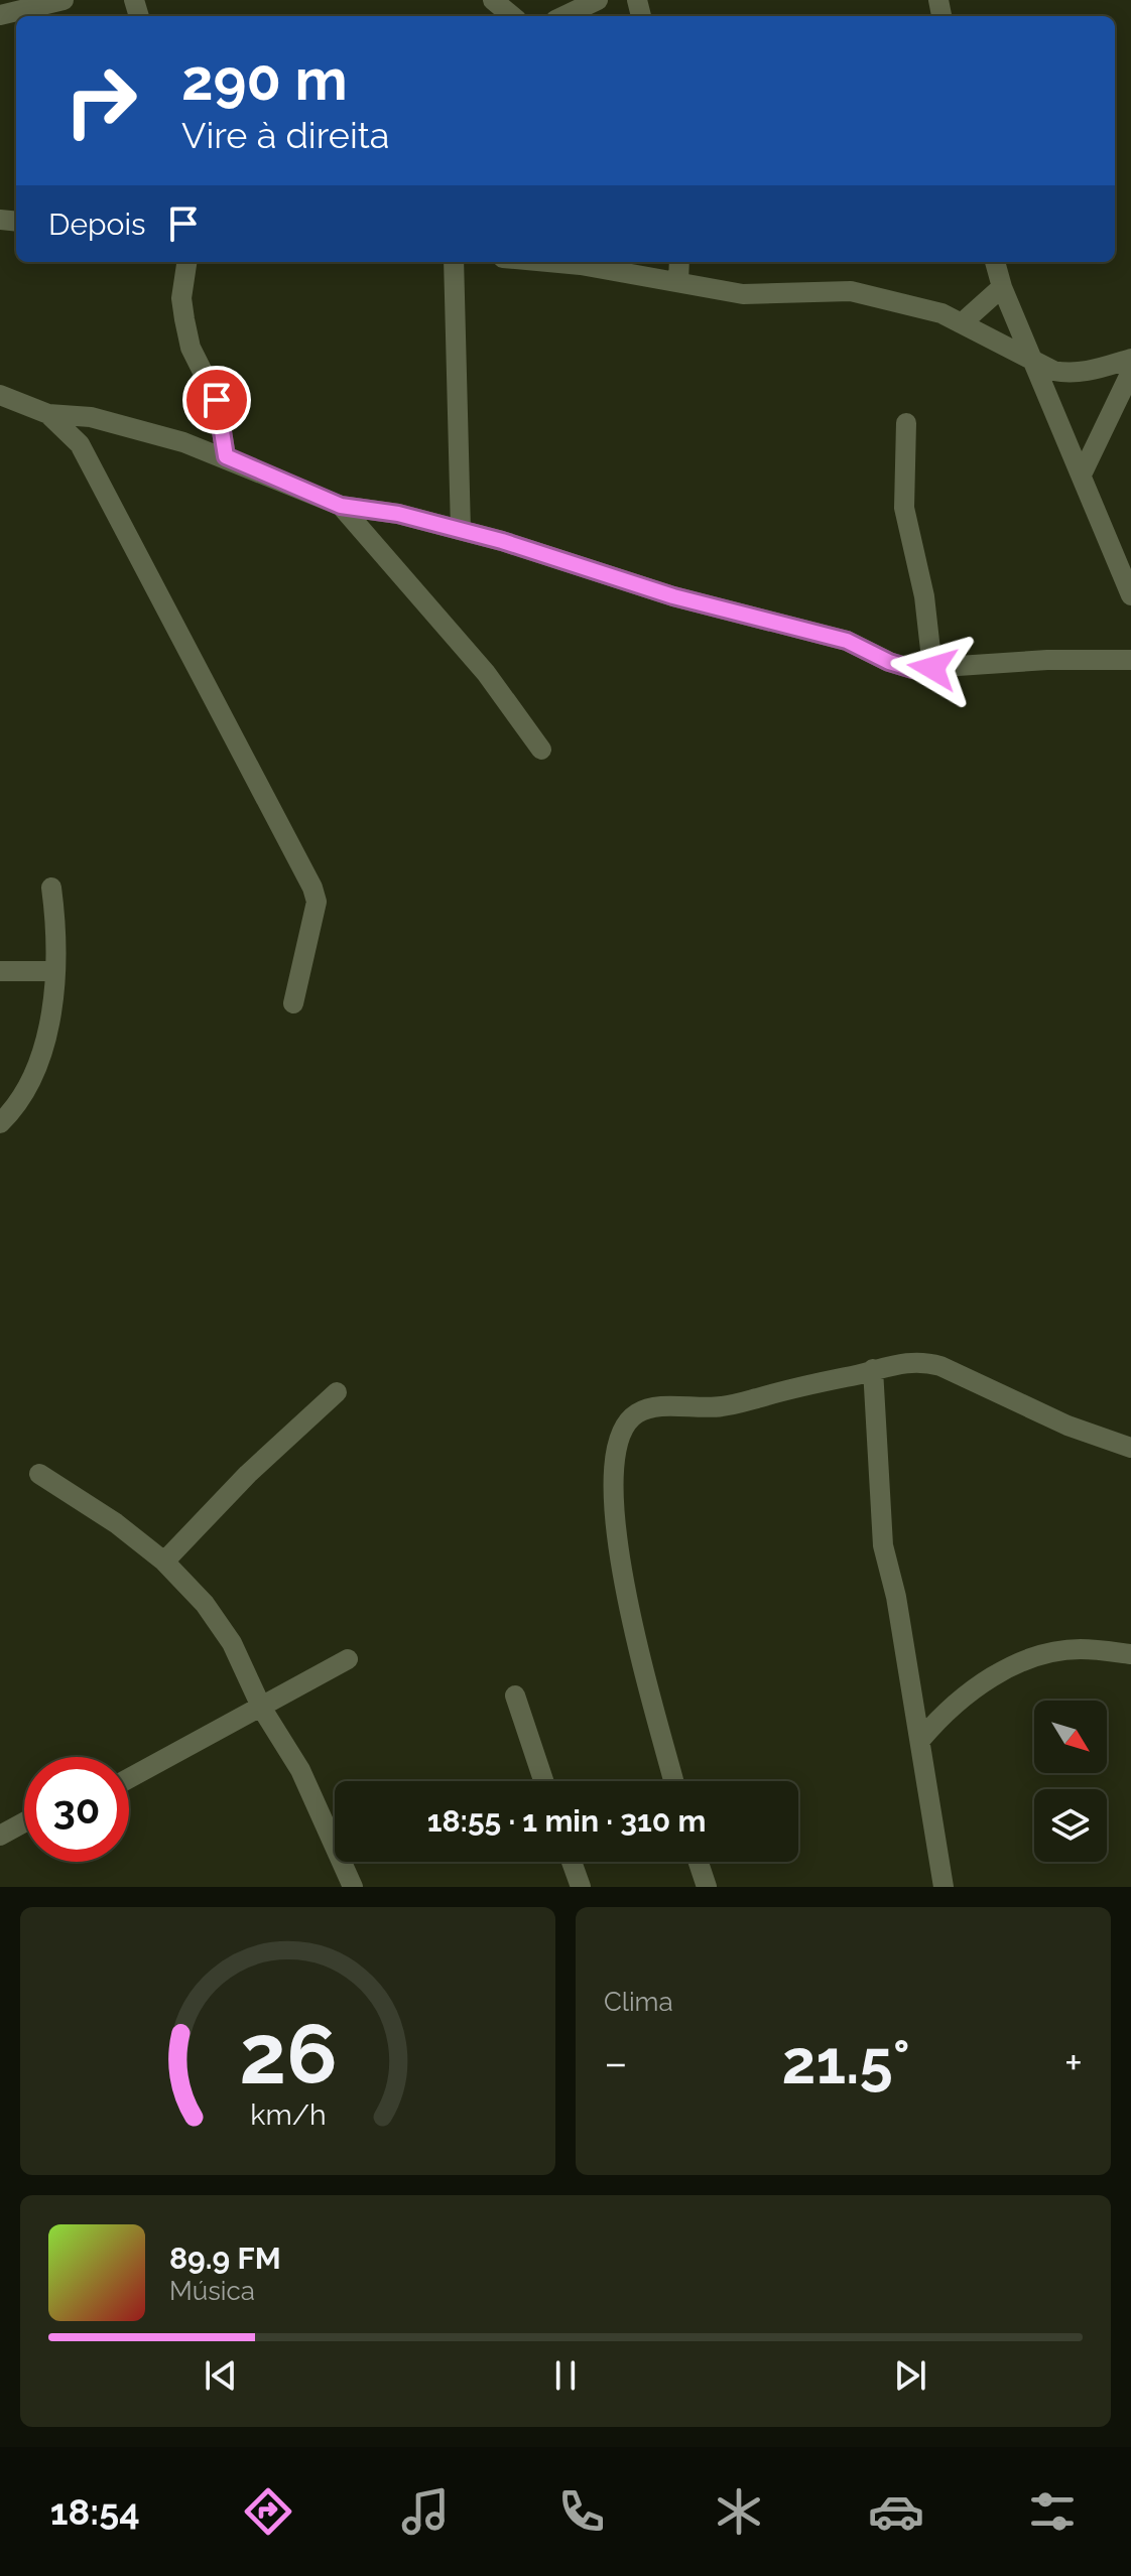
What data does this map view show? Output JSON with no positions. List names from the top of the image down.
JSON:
{
  "north": "bottom right",
  "page": {
    "turn": ["290 m", "Vire à direita"],
    "then": "Depois",
    "limit": "30",
    "trip": "18:55 · 1 min · 310 m",
    "tile": "Clima",
    "heat": ["−", "21.5°", "+"],
    "song": ["89.9 FM", "Música"],
    "tabs": "18:54",
    "gauge": ["26", "km/h"]
  }
}
